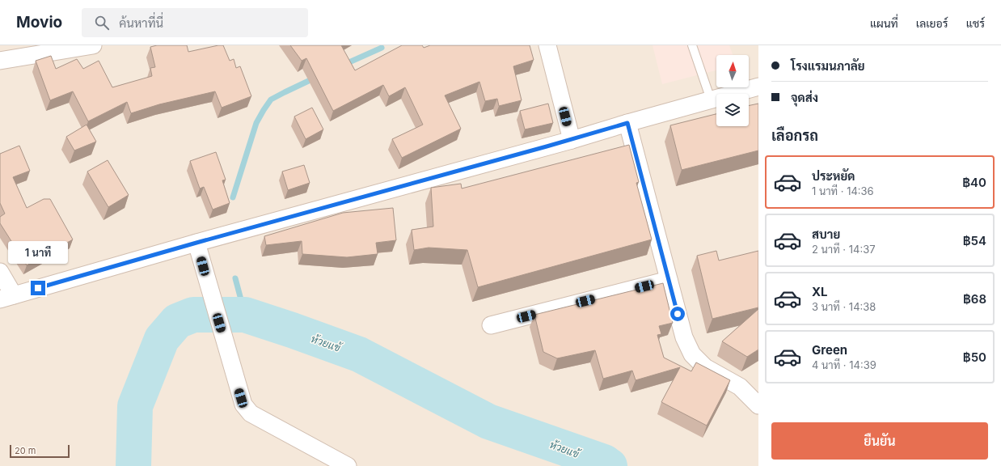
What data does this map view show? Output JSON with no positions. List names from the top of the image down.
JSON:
{
  "water": ["ห้วยแข้"],
  "scale_bar": "20 m",
  "north": "top",
  "page": {
    "header": "Movio",
    "search": "ค้นหาที่นี่",
    "nav": ["แผนที่", "เลเยอร์", "แชร์"],
    "banner": ["โรงแรมนภาลัย", "จุดส่ง"],
    "heading": "เลือกรถ",
    "list": [
      {
        "name": "ประหยัด",
        "note": "1 นาที · 14:36",
        "value": "฿40"
      },
      {
        "name": "สบาย",
        "note": "2 นาที · 14:37",
        "value": "฿54"
      },
      {
        "name": "XL",
        "note": "3 นาที · 14:38",
        "value": "฿68"
      },
      {
        "name": "Green",
        "note": "4 นาที · 14:39",
        "value": "฿50"
      }
    ],
    "bubble": "1 นาที",
    "buttons": "ยืนยัน",
    "scale": "20 m"
  }
}
